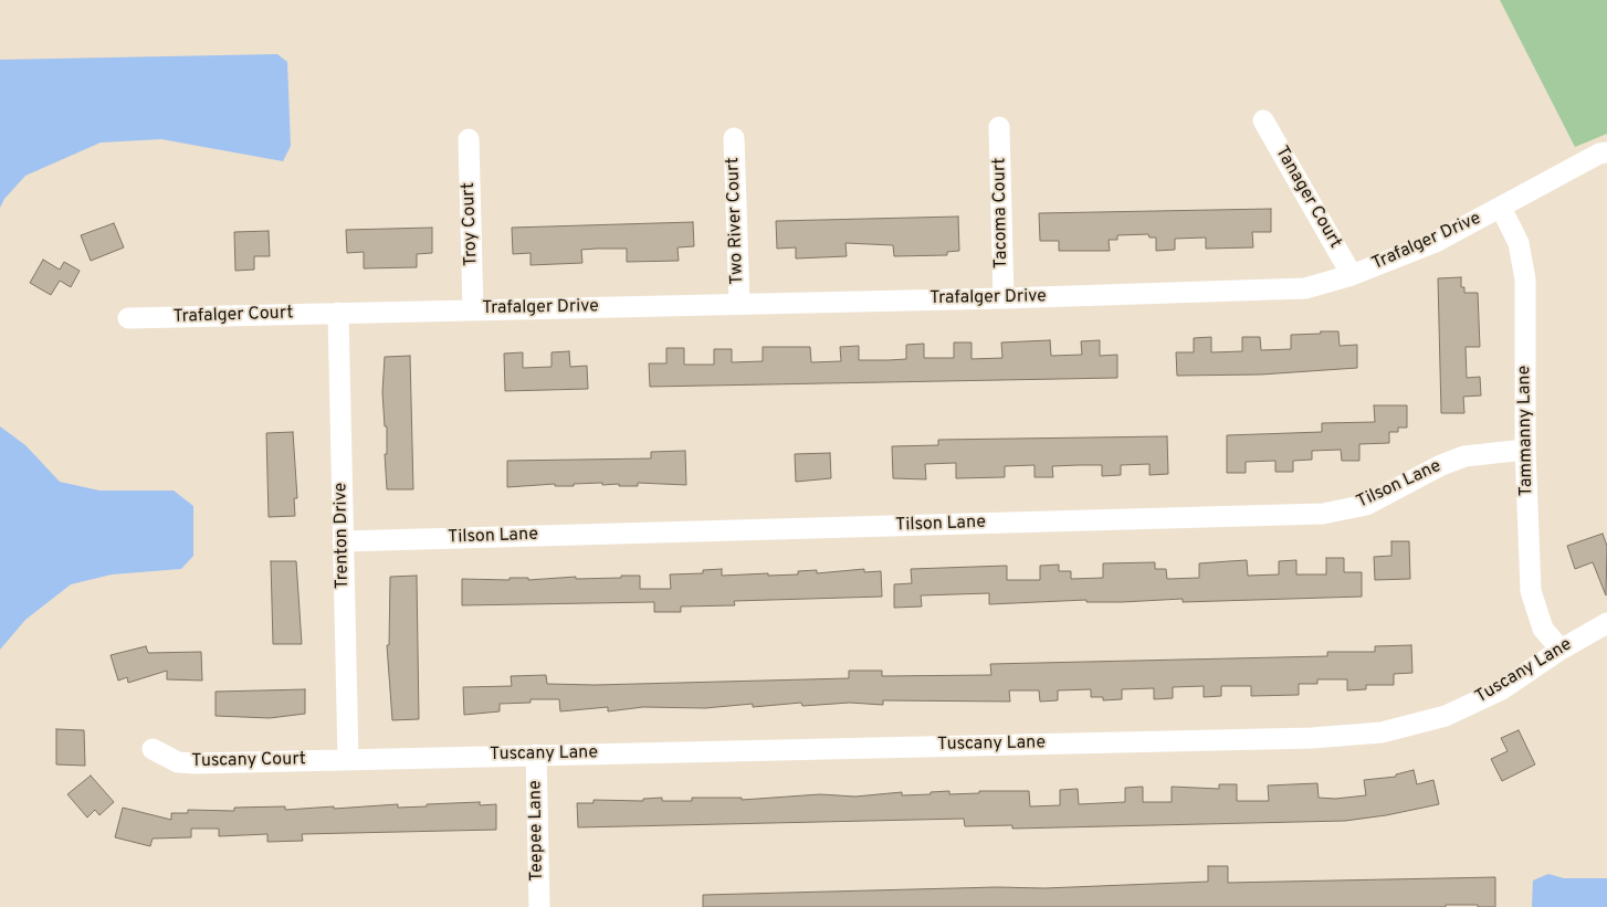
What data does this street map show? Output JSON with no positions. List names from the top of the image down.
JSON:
{
  "streets": {
    "street": [
      "Tanager Court",
      "Tacoma Court",
      "Two River Court",
      "Troy Court",
      "Trafalger Drive",
      "Trafalger Court",
      "Tammanny Lane",
      "Tilson Lane",
      "Trenton Drive",
      "Tuscany Lane",
      "Tuscany Court",
      "Teepee Lane"
    ]
  },
  "crossings": [
    ["Tanager Court", "Trafalger Drive"],
    ["Tacoma Court", "Trafalger Drive"],
    ["Two River Court", "Trafalger Drive"],
    ["Troy Court", "Trafalger Drive"],
    ["Trafalger Drive", "Trafalger Court"],
    ["Trafalger Drive", "Tammanny Lane"],
    ["Trafalger Drive", "Trenton Drive"],
    ["Trafalger Court", "Trenton Drive"],
    ["Tammanny Lane", "Tilson Lane"],
    ["Tammanny Lane", "Tuscany Lane"],
    ["Tilson Lane", "Trenton Drive"],
    ["Trenton Drive", "Tuscany Lane"],
    ["Trenton Drive", "Tuscany Court"],
    ["Tuscany Lane", "Tuscany Court"],
    ["Tuscany Lane", "Teepee Lane"]
  ]
}
